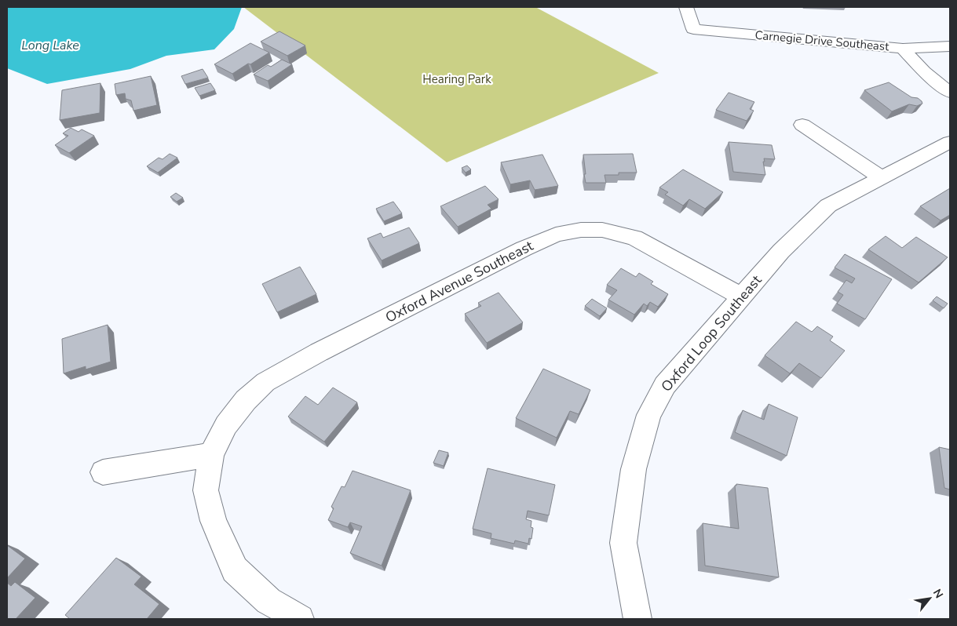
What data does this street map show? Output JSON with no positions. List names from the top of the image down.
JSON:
{
  "streets": {
    "street": ["Carnegie Drive Southeast", "Oxford Avenue Southeast", "Oxford Loop Southeast"]
  },
  "crossings": [
    ["Oxford Avenue Southeast", "Oxford Loop Southeast"]
  ],
  "water": ["Long Lake"],
  "parks": ["Hearing Park"],
  "north": "top right"
}
